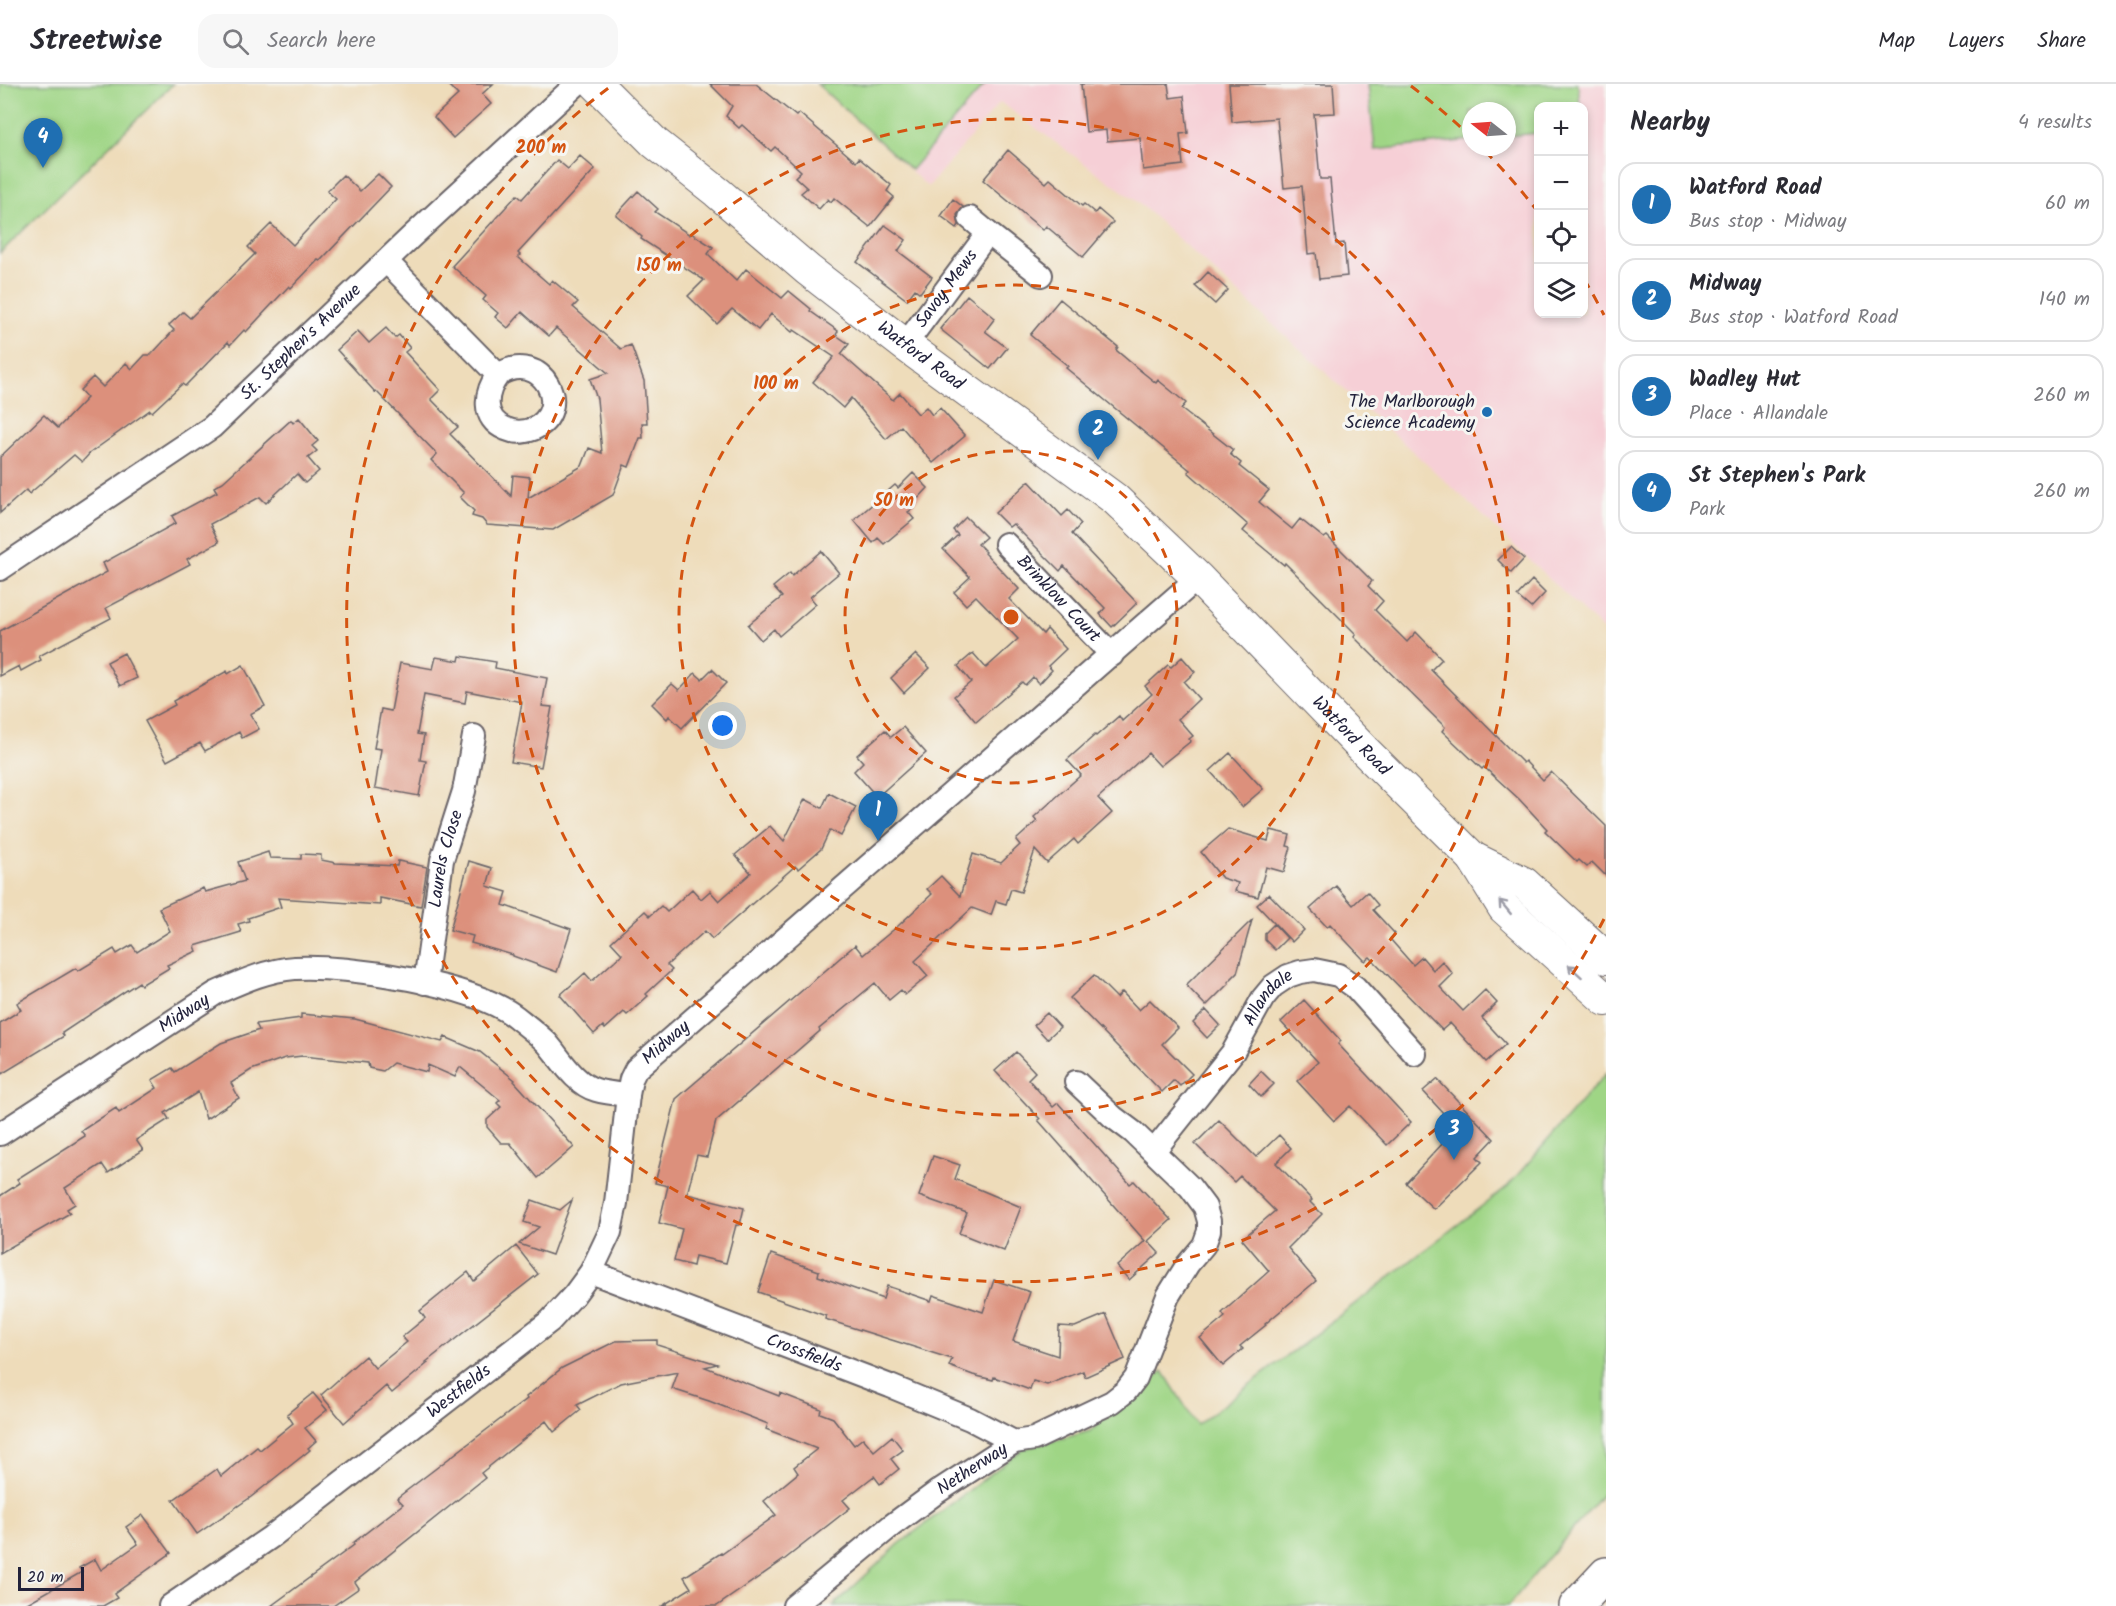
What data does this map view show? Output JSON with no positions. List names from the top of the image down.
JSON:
{
  "streets": {
    "main road": ["Watford Road"],
    "street": [
      "Savoy Mews",
      "St. Stephen's Avenue",
      "Brinklow Court",
      "Laurels Close",
      "Allandale",
      "Midway",
      "Crossfields",
      "Westfields",
      "Netherway"
    ]
  },
  "crossings": [
    ["Savoy Mews", "Watford Road"],
    ["Watford Road", "Midway"],
    ["Brinklow Court", "Midway"],
    ["Laurels Close", "Midway"],
    ["Allandale", "Netherway"],
    ["Midway", "Westfields"],
    ["Crossfields", "Westfields"],
    ["Crossfields", "Netherway"]
  ],
  "places": ["The Marlborough Science Academy"],
  "scale_bar": "20 m",
  "north": "left",
  "page": {
    "header": "Streetwise",
    "search": "Search here",
    "nav": ["Map", "Layers", "Share"],
    "heading": ["Nearby", "4 results"],
    "map_buttons": ["+", "−"],
    "pins": [
      "4",
      "2",
      "1",
      "3"
    ],
    "list": [
      {
        "mark": "1",
        "name": "Watford Road",
        "note": "Bus stop · Midway",
        "value": "60 m"
      },
      {
        "mark": "2",
        "name": "Midway",
        "note": "Bus stop · Watford Road",
        "value": "140 m"
      },
      {
        "mark": "3",
        "name": "Wadley Hut",
        "note": "Place · Allandale",
        "value": "260 m"
      },
      {
        "mark": "4",
        "name": "St Stephen's Park",
        "note": "Park",
        "value": "260 m"
      }
    ],
    "scale": "20 m"
  },
  "rings": [
    "200 m",
    "150 m",
    "100 m",
    "50 m"
  ]
}
